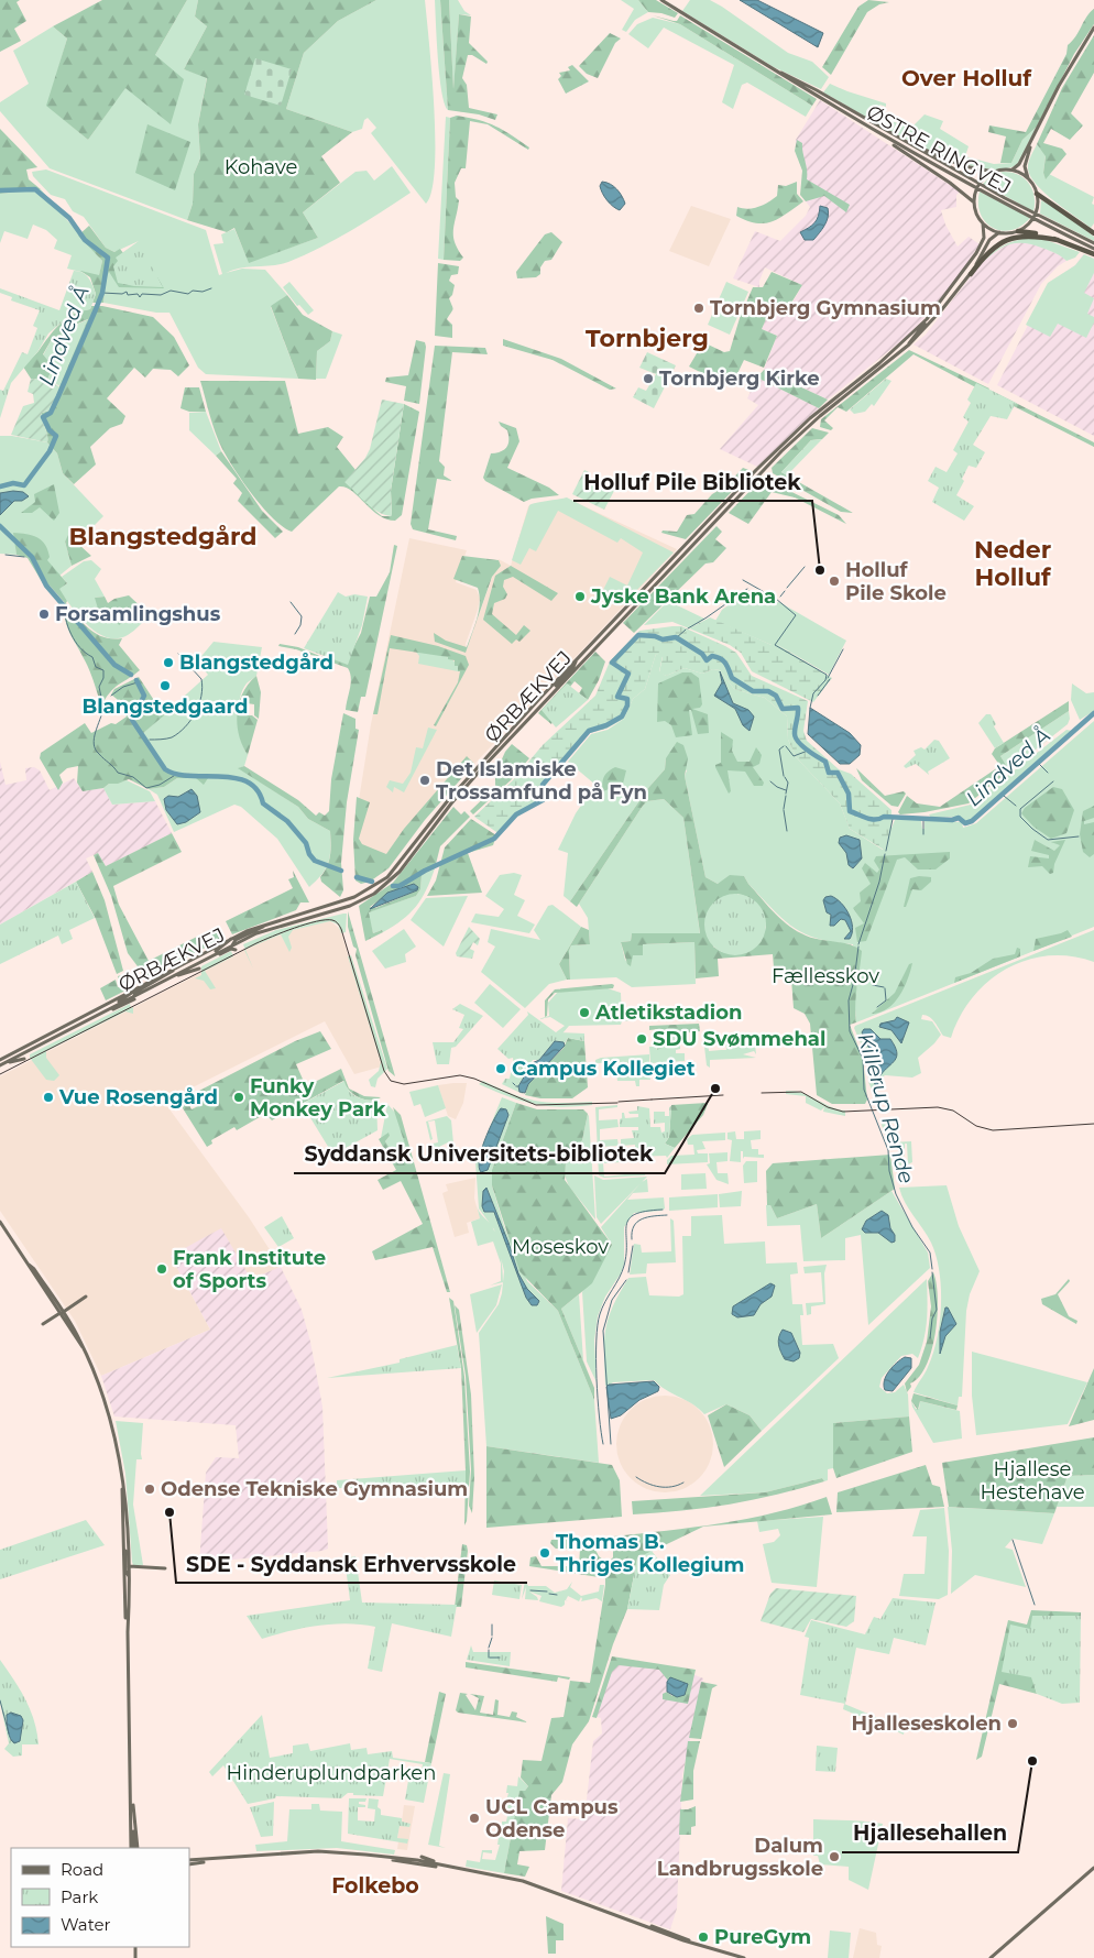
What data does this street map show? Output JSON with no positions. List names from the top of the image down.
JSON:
{
  "streets": {
    "main road": ["ØSTRE RINGVEJ", "ØRBÆKVEJ"]
  },
  "districts": [
    "Over Holluf",
    "Tornbjerg",
    "Blangstedgård",
    "Neder Holluf",
    "Folkebo"
  ],
  "water": ["Lindved Å", "Killerup Rende"],
  "parks": [
    "Kohave",
    "Fællesskov",
    "Moseskov",
    "Hjallese Hestehave",
    "Hinderuplundparken"
  ],
  "places": [
    "Tornbjerg Gymnasium",
    "Tornbjerg Kirke",
    "Holluf Pile Bibliotek",
    "Holluf Pile Skole",
    "Jyske Bank Arena",
    "Forsamlingshus",
    "Blangstedgård",
    "Blangstedgaard",
    "Det Islamiske Trossamfund på Fyn",
    "Atletikstadion",
    "SDU Svømmehal",
    "Campus Kollegiet",
    "Syddansk Universitets-bibliotek",
    "Vue Rosengård",
    "Funky Monkey Park",
    "Frank Institute of Sports",
    "Odense Tekniske Gymnasium",
    "SDE - Syddansk Erhvervsskole",
    "Thomas B. Thriges Kollegium",
    "Hjalleseskolen",
    "Hjallesehallen",
    "UCL Campus Odense",
    "Dalum Landbrugsskole",
    "PureGym"
  ],
  "legend": ["Road", "Park", "Water"]
}
